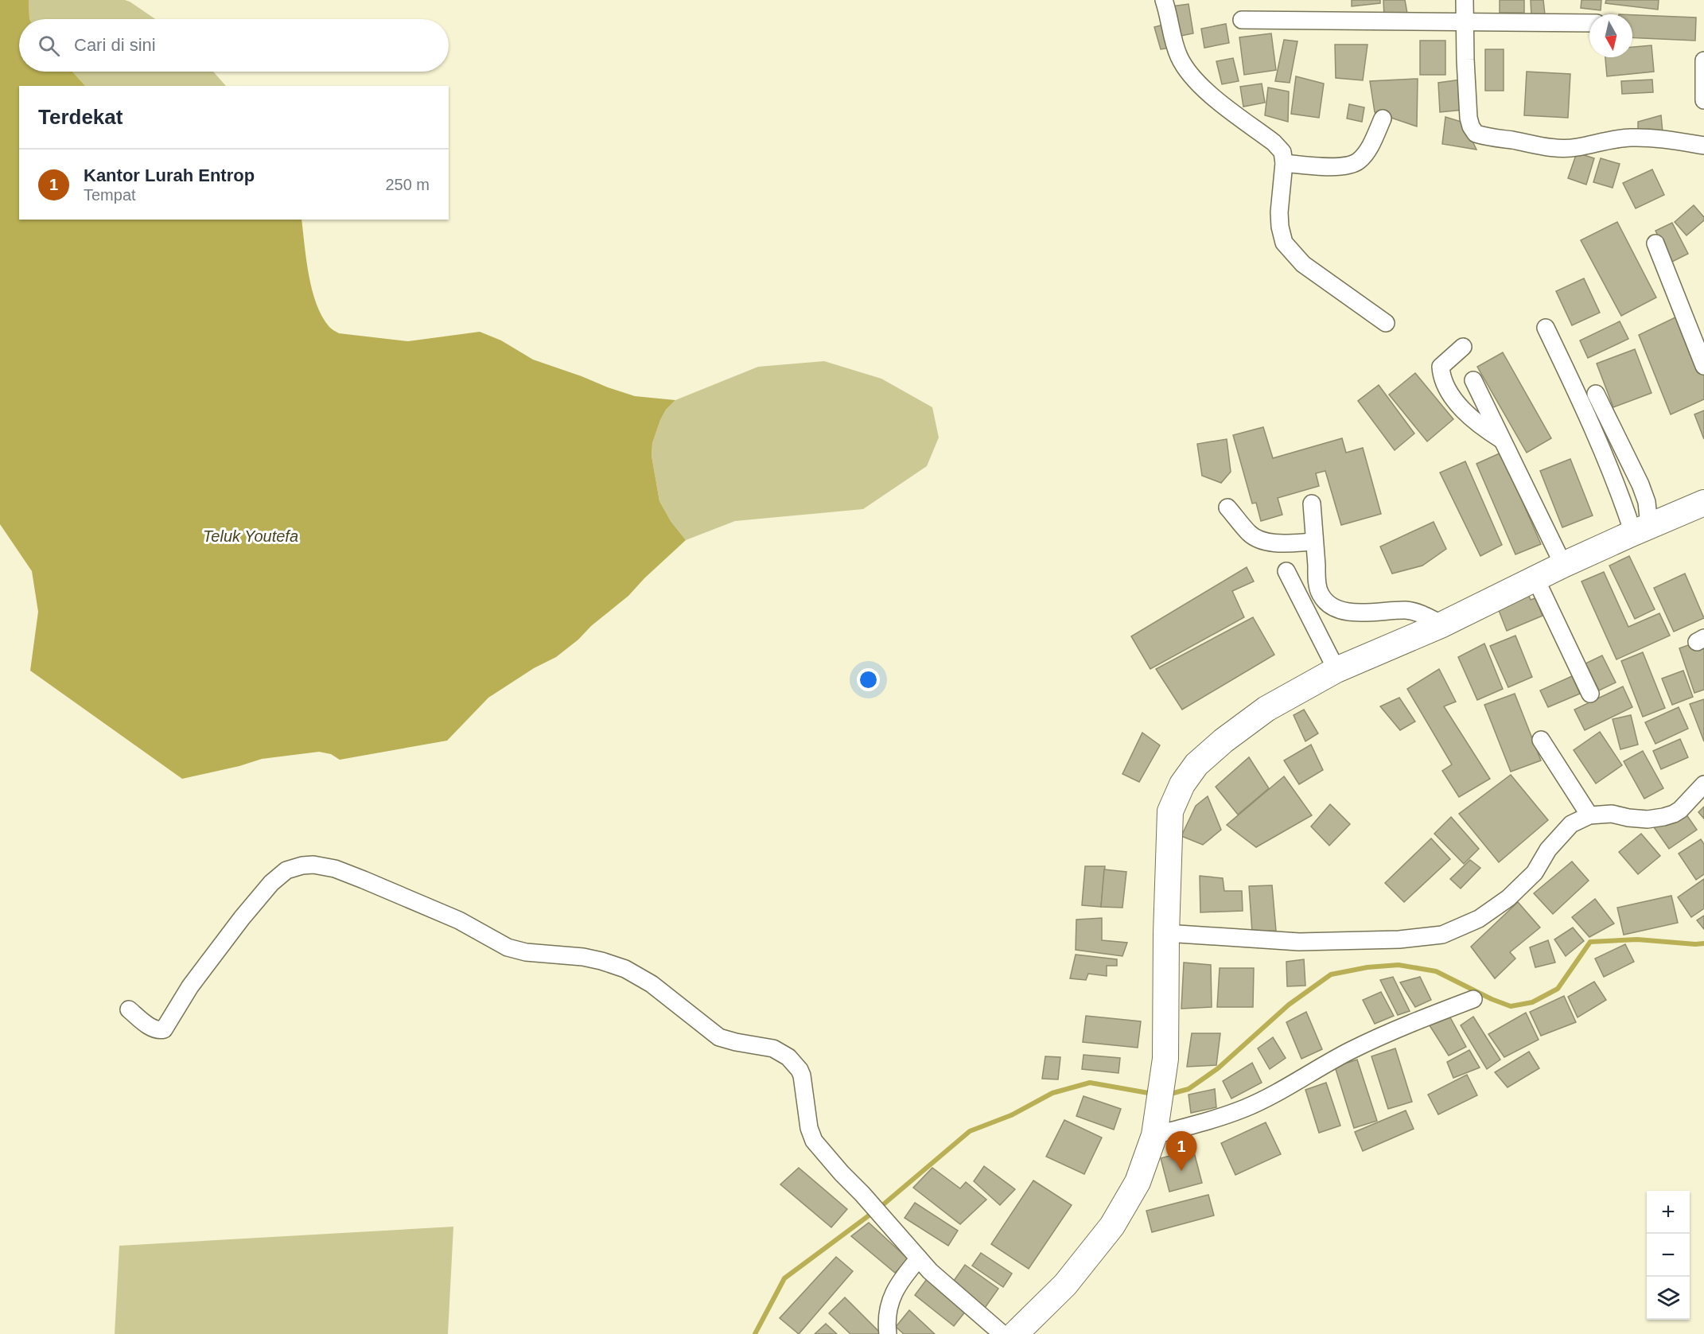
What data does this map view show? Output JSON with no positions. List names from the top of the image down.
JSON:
{
  "water": ["Teluk Youtefa"],
  "north": "bottom",
  "page": {
    "search": "Cari di sini",
    "heading": "Terdekat",
    "list": [
      {
        "mark": "1",
        "name": "Kantor Lurah Entrop",
        "note": "Tempat",
        "value": "250 m"
      }
    ],
    "pins": "1",
    "map_buttons": ["+", "−"]
  }
}
